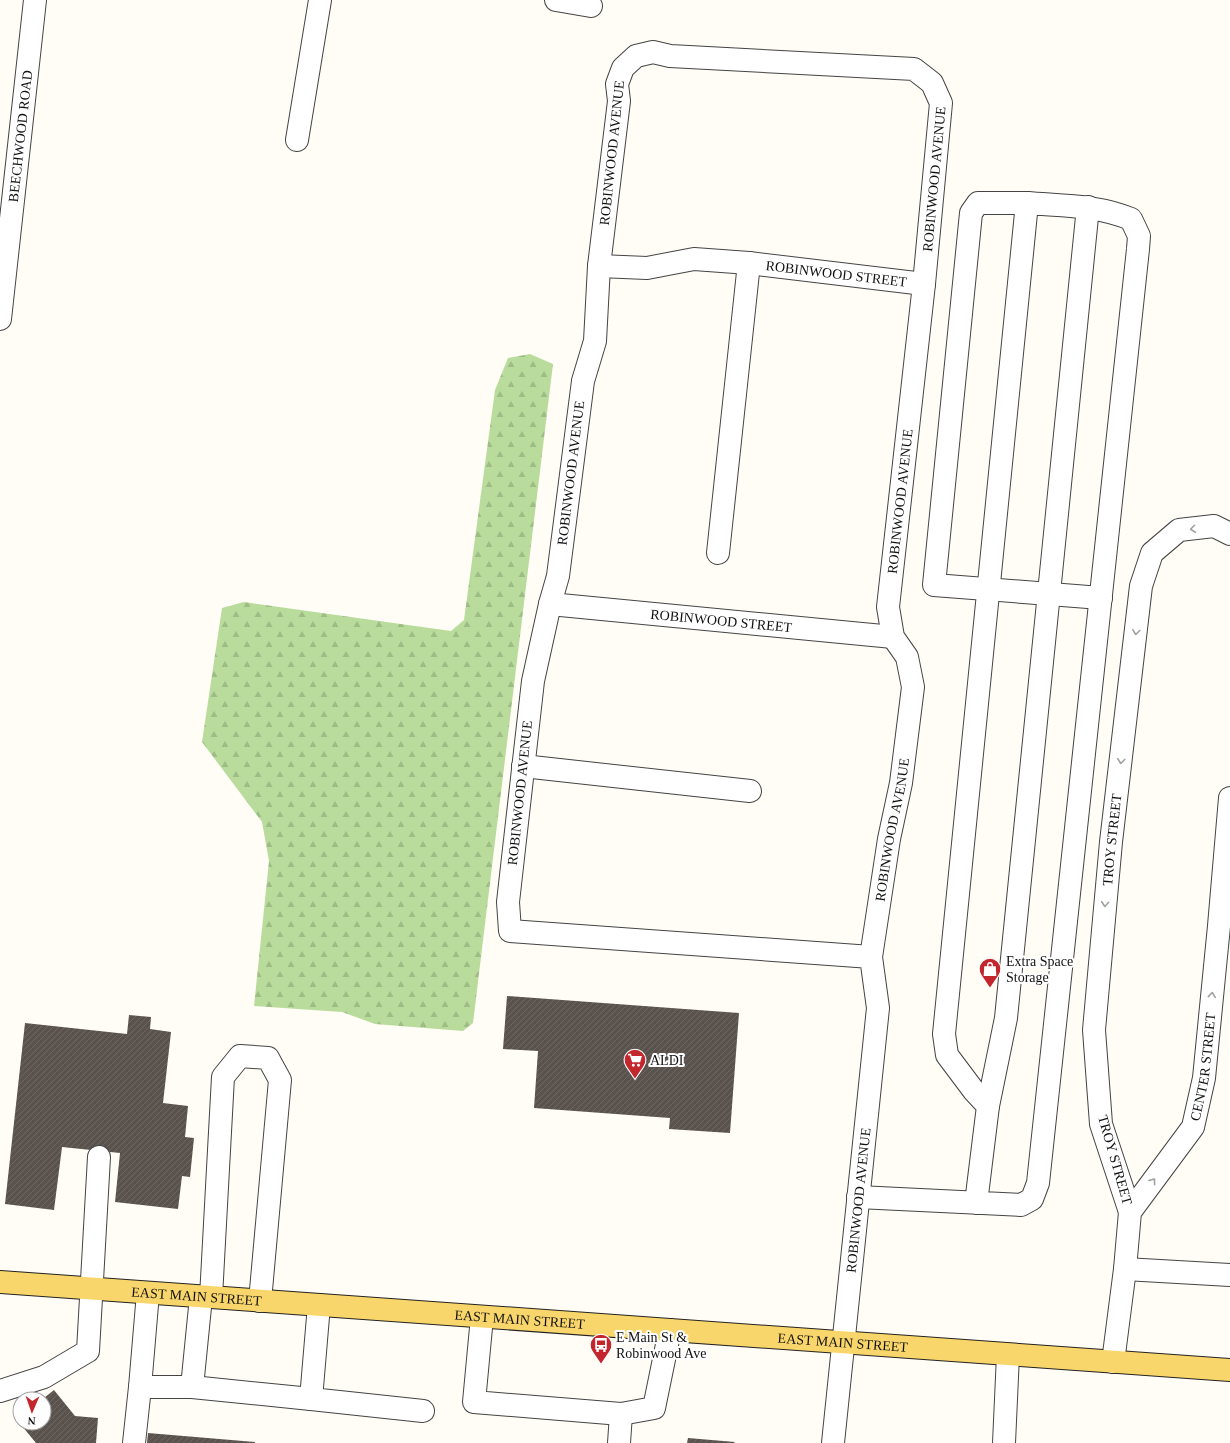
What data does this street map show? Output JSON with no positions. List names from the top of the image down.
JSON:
{
  "streets": {
    "main road": ["EAST MAIN STREET"],
    "street": [
      "BEECHWOOD ROAD",
      "ROBINWOOD AVENUE",
      "ROBINWOOD STREET",
      "TROY STREET",
      "CENTER STREET"
    ]
  },
  "crossings": [
    ["ROBINWOOD AVENUE", "ROBINWOOD STREET"],
    ["ROBINWOOD AVENUE", "EAST MAIN STREET"],
    ["TROY STREET", "CENTER STREET"]
  ],
  "places": {
    "shop": ["Extra Space Storage"],
    "supermarket": ["ALDI"],
    "bus stop": ["E Main St & Robinwood Ave"]
  },
  "north": "bottom"
}
